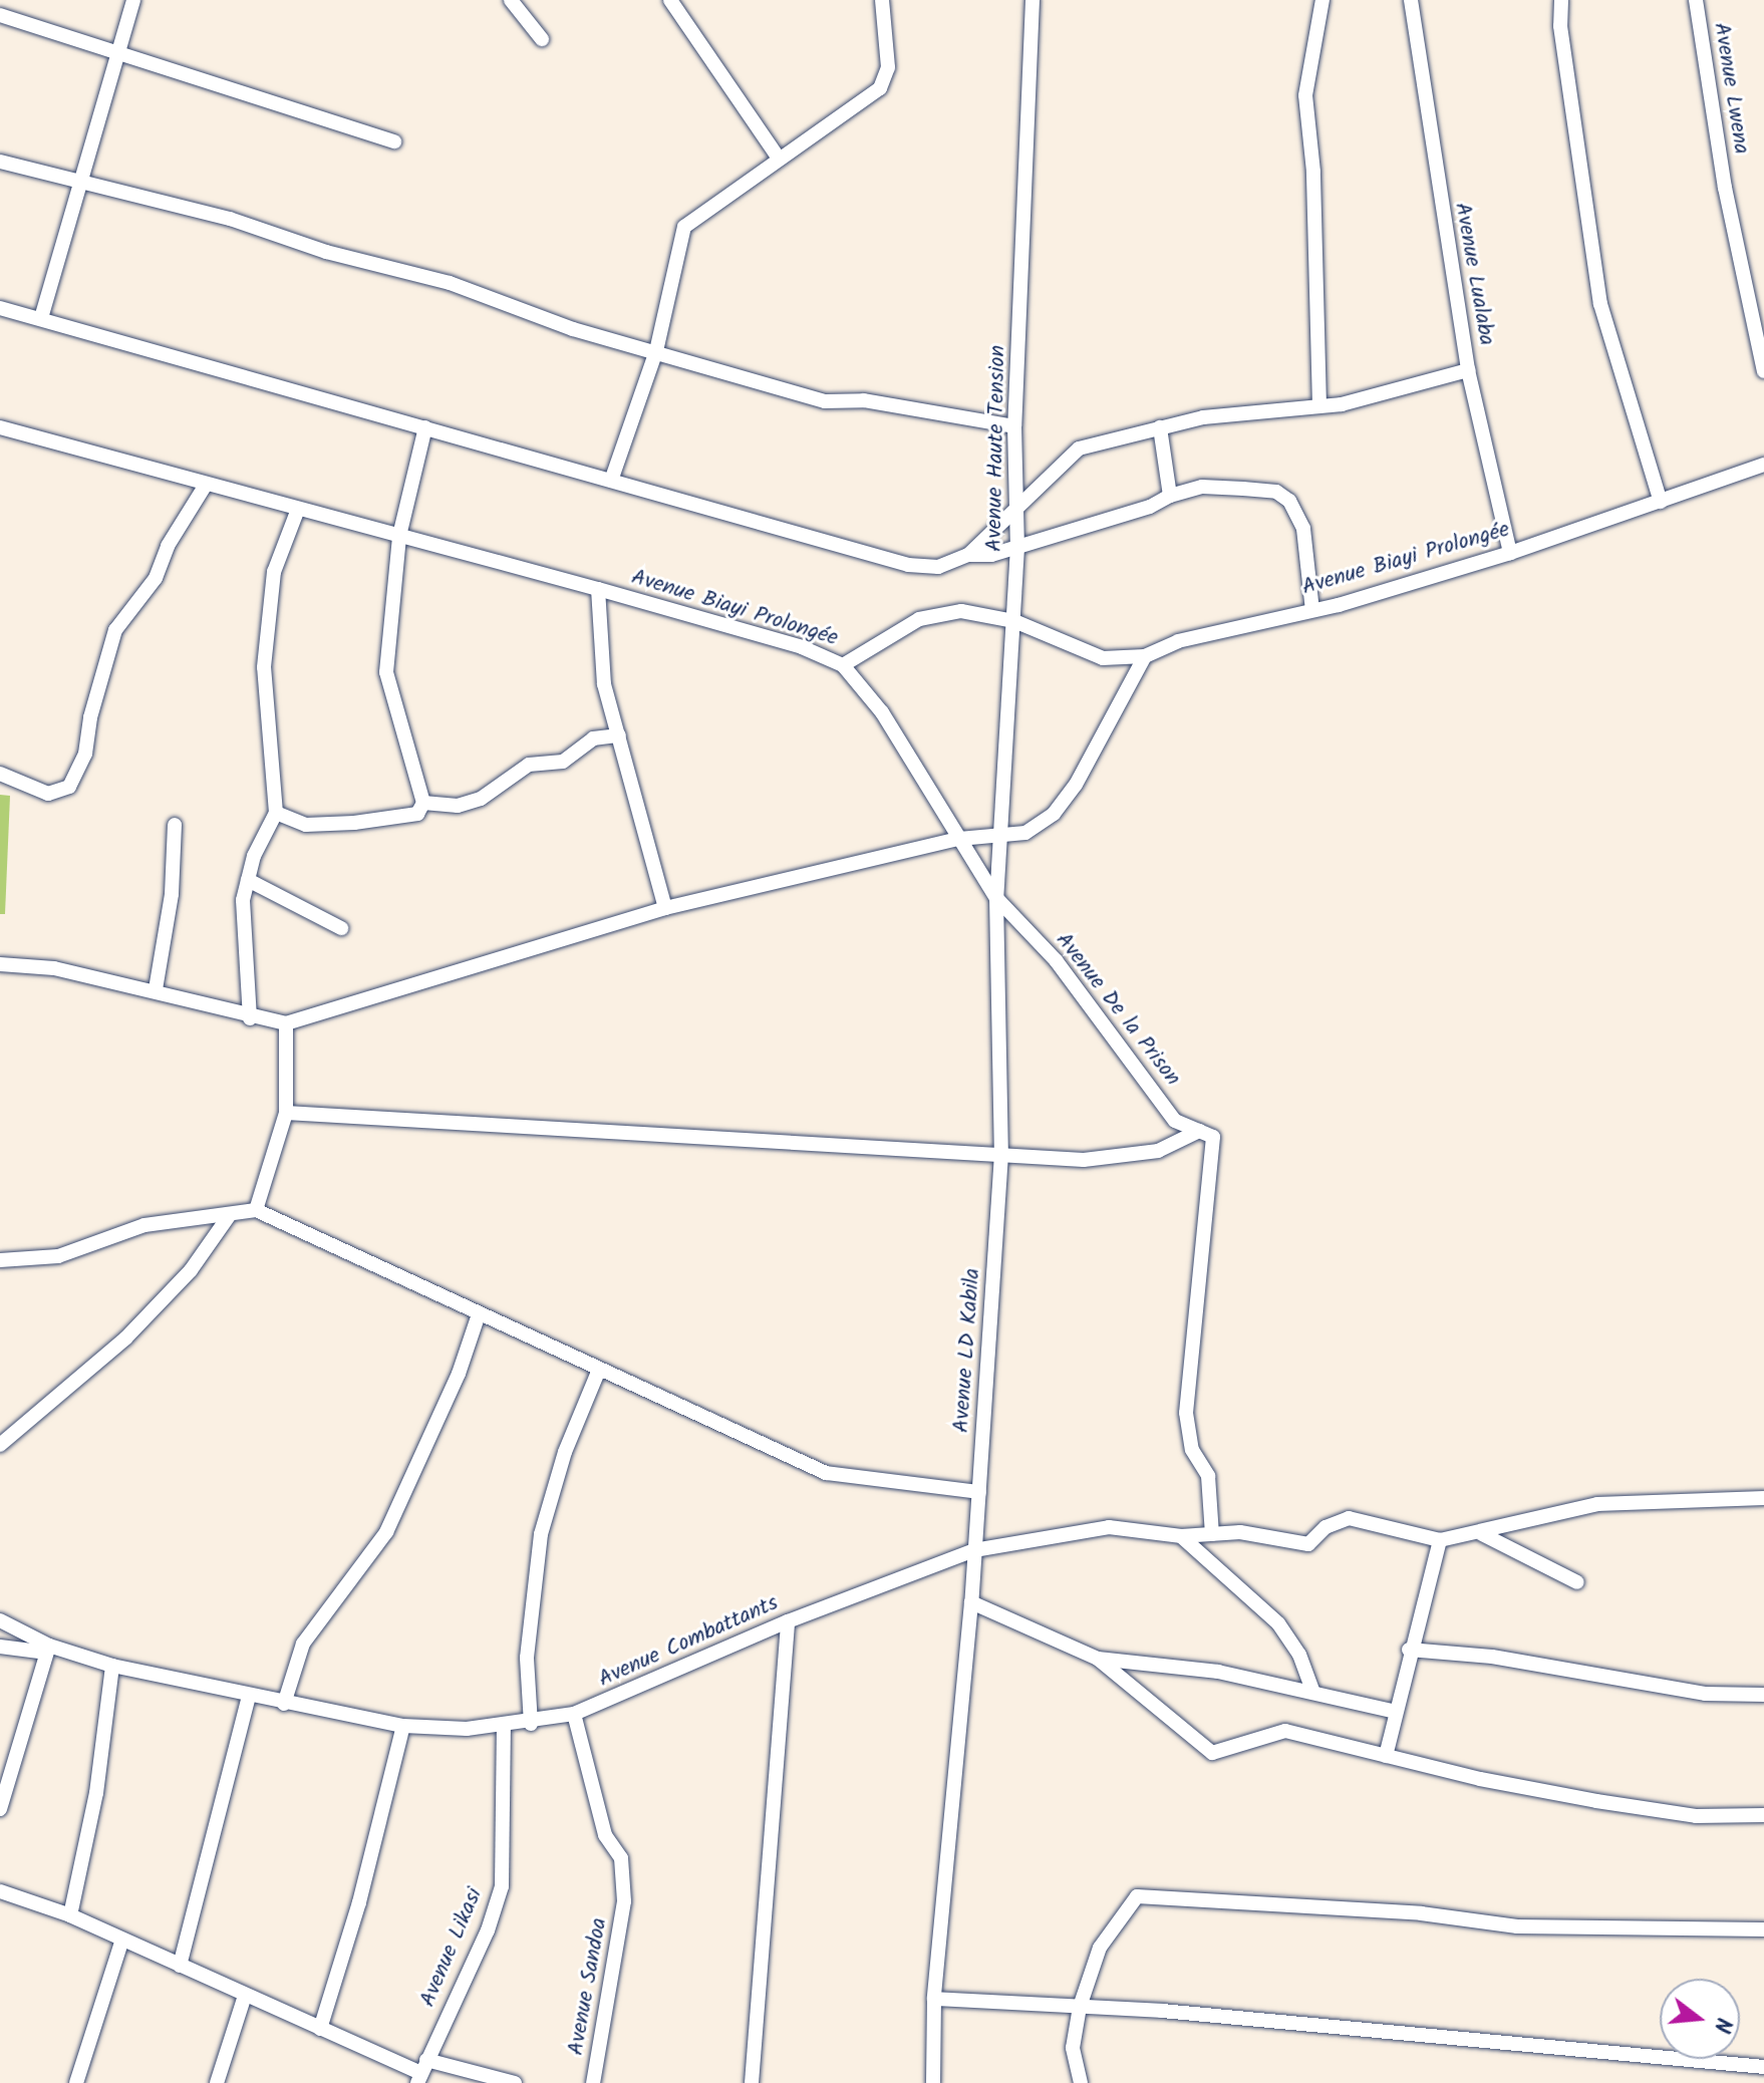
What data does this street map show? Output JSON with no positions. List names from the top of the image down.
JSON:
{
  "streets": {
    "street": [
      "Avenue Lwena",
      "Avenue Lualaba",
      "Avenue Haute Tension",
      "Avenue Biayi Prolongée",
      "Avenue De la Prison",
      "Avenue LD Kabila",
      "Avenue Combattants",
      "Avenue Likasi",
      "Avenue Sandoa"
    ]
  },
  "crossings": [
    ["Avenue Lualaba", "Avenue Biayi Prolongée"],
    ["Avenue Haute Tension", "Avenue Biayi Prolongée"],
    ["Avenue Haute Tension", "Avenue De la Prison"],
    ["Avenue Haute Tension", "Avenue LD Kabila"],
    ["Avenue De la Prison", "Avenue LD Kabila"],
    ["Avenue LD Kabila", "Avenue Combattants"],
    ["Avenue Combattants", "Avenue Likasi"],
    ["Avenue Combattants", "Avenue Sandoa"]
  ],
  "north": "right"
}
